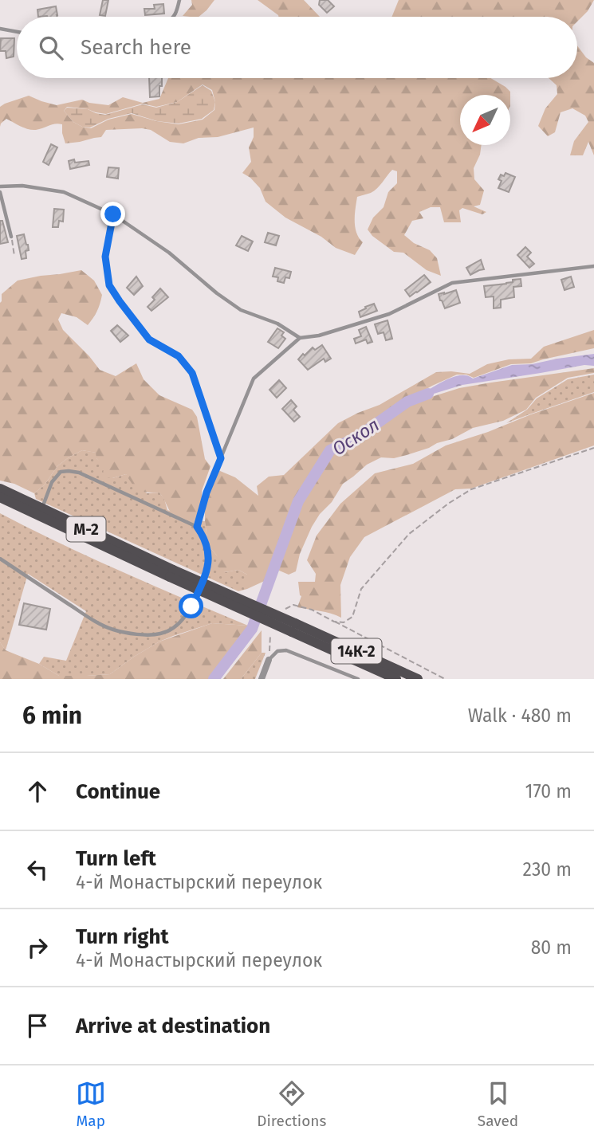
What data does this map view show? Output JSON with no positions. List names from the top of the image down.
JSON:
{
  "streets": {
    "main road": ["М-2", "14К-2"]
  },
  "crossings": [
    ["М-2", "14К-2"]
  ],
  "water": ["Оскол"],
  "north": "bottom left",
  "page": {
    "search": "Search here",
    "heading": ["6 min", "Walk · 480 m"],
    "list": [
      ["Continue", "170 m"],
      ["Turn left", "4-й Монастырский переулок", "230 m"],
      ["Turn right", "4-й Монастырский переулок", "80 m"],
      "Arrive at destination"
    ],
    "nav": ["Map", "Directions", "Saved"]
  }
}
